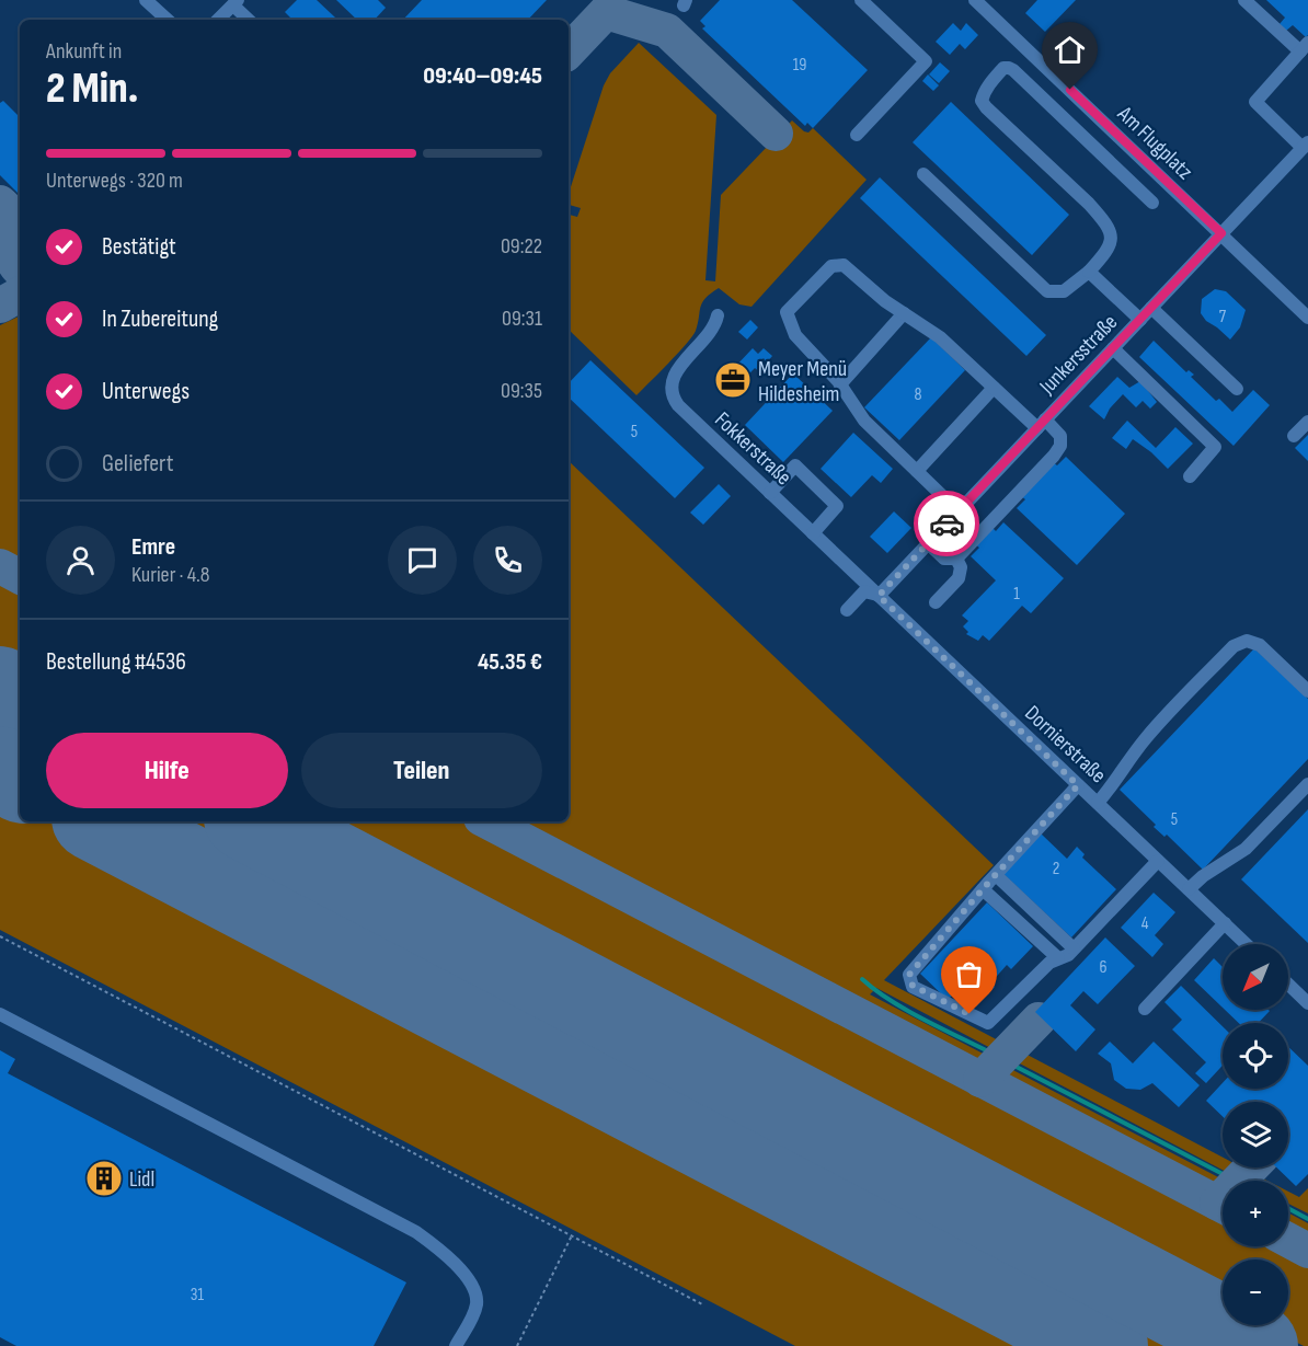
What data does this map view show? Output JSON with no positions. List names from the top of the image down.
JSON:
{
  "streets": {
    "street": [
      "Am Flugplatz",
      "Junkersstraße",
      "Fokkerstraße",
      "Dornierstraße"
    ]
  },
  "crossings": [
    ["Am Flugplatz", "Junkersstraße"],
    ["Junkersstraße", "Fokkerstraße"],
    ["Junkersstraße", "Dornierstraße"],
    ["Fokkerstraße", "Dornierstraße"]
  ],
  "places": {
    "office": ["Meyer Menü Hildesheim"],
    "building": ["Lidl"]
  },
  "house_numbers": [
    "19",
    "7",
    "8",
    "5",
    "1",
    "5",
    "2",
    "4",
    "6",
    "31"
  ],
  "north": "bottom left",
  "page": {
    "heading": ["2 Min.", "Ankunft in", "09:40–09:45"],
    "panel": [
      "Emre",
      "Kurier · 4.8",
      "Bestellung #4536",
      "45.35 €"
    ],
    "bar": "Unterwegs · 320 m",
    "list": [
      ["Bestätigt", "09:22"],
      ["In Zubereitung", "09:31"],
      ["Unterwegs", "09:35"],
      "Geliefert"
    ],
    "buttons": ["Hilfe", "Teilen"],
    "map_buttons": ["+", "−"]
  }
}
